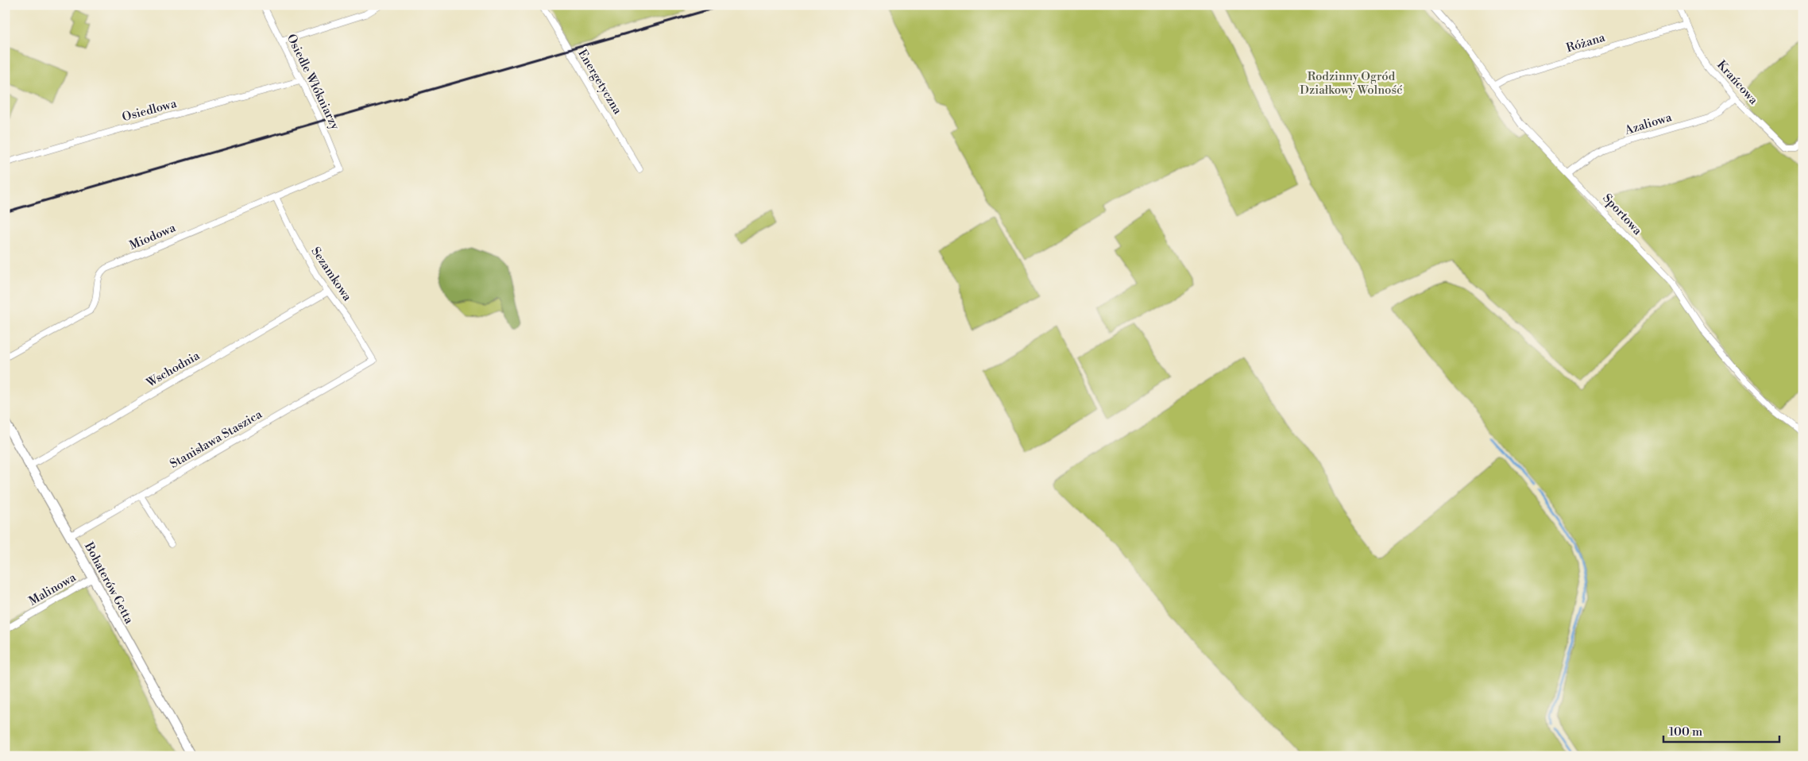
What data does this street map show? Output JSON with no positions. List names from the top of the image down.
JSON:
{
  "streets": {
    "street": [
      "Różana",
      "Osiedle Włókniarzy",
      "Energetyczna",
      "Krańcowa",
      "Osiedlowa",
      "Azaliowa",
      "Sportowa",
      "Miodowa",
      "Sezamkowa",
      "Wschodnia",
      "Stanisława Staszica",
      "Bohaterów Getta",
      "Malinowa"
    ]
  },
  "crossings": [
    ["Różana", "Krańcowa"],
    ["Różana", "Sportowa"],
    ["Osiedle Włókniarzy", "Osiedlowa"],
    ["Osiedle Włókniarzy", "Miodowa"],
    ["Krańcowa", "Azaliowa"],
    ["Azaliowa", "Sportowa"],
    ["Miodowa", "Sezamkowa"],
    ["Sezamkowa", "Wschodnia"],
    ["Sezamkowa", "Stanisława Staszica"],
    ["Wschodnia", "Bohaterów Getta"],
    ["Stanisława Staszica", "Bohaterów Getta"],
    ["Bohaterów Getta", "Malinowa"]
  ],
  "parks": ["Rodzinny Ogród Działkowy Wolność"],
  "scale_bar": "100 m"
}
